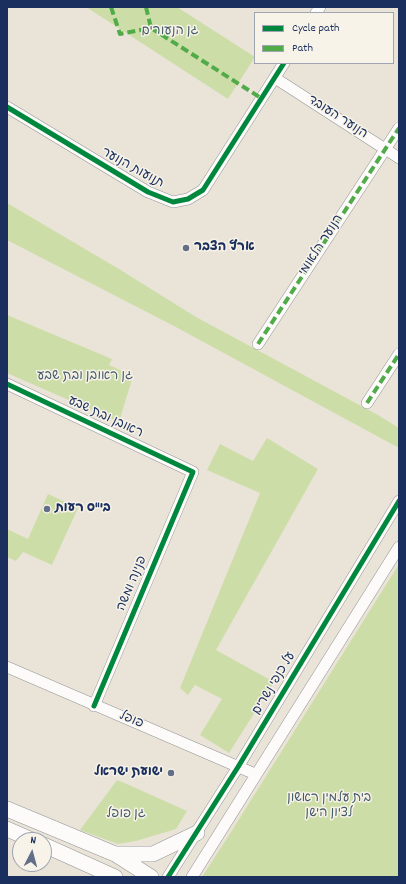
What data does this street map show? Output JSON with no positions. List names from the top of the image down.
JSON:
{
  "streets": {
    "street": [
      "הנוער העובד",
      "תנועות הנוער",
      "הנוער הלאומי",
      "ראובן ובת שבע",
      "פנינה ומשה",
      "על כנפי נשרים",
      "פופל"
    ]
  },
  "crossings": [
    ["הנוער העובד", "תנועות הנוער"],
    ["הנוער העובד", "הנוער הלאומי"],
    ["ראובן ובת שבע", "פנינה ומשה"],
    ["פנינה ומשה", "פופל"],
    ["על כנפי נשרים", "פופל"]
  ],
  "parks": [
    "גן הנעורים",
    "גן ראובן ובת שבע",
    "בית עלמין ראשון לציון הישן",
    "גן פופל"
  ],
  "places": ["ארץ הצבר", "בי\"ס רעות", "ישועת ישראל"],
  "legend": ["Cycle path", "Path"],
  "north": "top"
}
